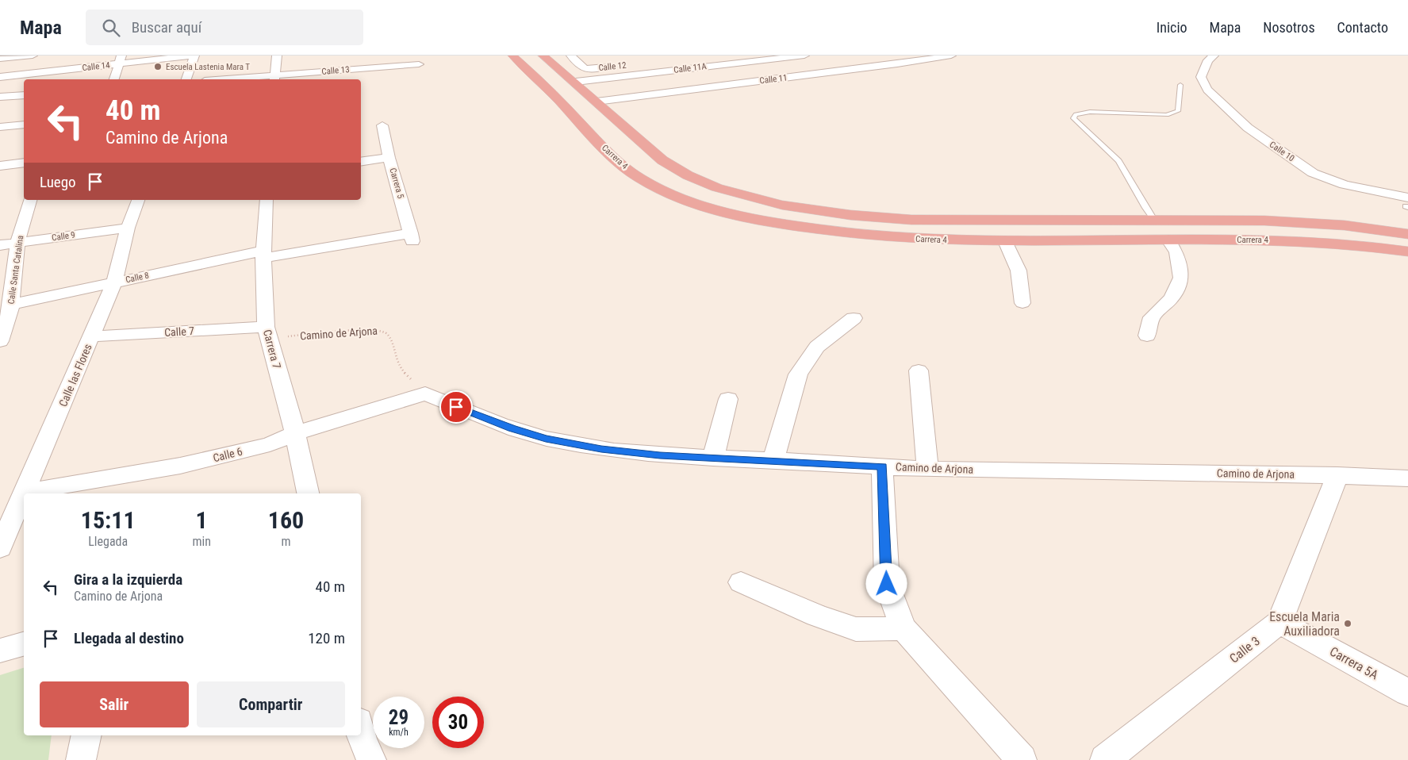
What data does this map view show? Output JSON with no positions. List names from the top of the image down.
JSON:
{
  "streets": {
    "highway": ["Carrera 4"],
    "street": [
      "Calle 14",
      "Calle 12",
      "Calle 11A",
      "Calle 13",
      "Calle 11",
      "Calle 10",
      "Carrera 5",
      "Calle 9",
      "Calle Santa Catalina",
      "Calle 8",
      "Calle 7",
      "Camino de Arjona",
      "Carrera 7",
      "Calle las Flores",
      "Calle 6",
      "Calle 3",
      "Carrera 5A"
    ]
  },
  "crossings": [
    ["Calle 11A", "Carrera 4"],
    ["Calle 11", "Carrera 4"],
    ["Carrera 5", "Calle 8"],
    ["Calle 9", "Calle Santa Catalina"],
    ["Calle 9", "Calle las Flores"],
    ["Calle Santa Catalina", "Calle 8"],
    ["Calle 8", "Carrera 7"],
    ["Calle 8", "Calle las Flores"],
    ["Calle 7", "Camino de Arjona"],
    ["Calle 7", "Carrera 7"],
    ["Calle 7", "Calle las Flores"],
    ["Camino de Arjona", "Carrera 7"],
    ["Camino de Arjona", "Calle 6"],
    ["Carrera 7", "Calle 6"],
    ["Calle las Flores", "Calle 6"],
    ["Calle 3", "Carrera 5A"]
  ],
  "places": ["Escuela Lastenia Mara T", "Escuela Maria Auxiliadora"],
  "page": {
    "header": "Mapa",
    "search": "Buscar aquí",
    "nav": [
      "Inicio",
      "Mapa",
      "Nosotros",
      "Contacto"
    ],
    "turn": ["40 m", "Camino de Arjona"],
    "then": "Luego",
    "eta": [
      "15:11",
      "Llegada",
      "1",
      "min",
      "160",
      "m"
    ],
    "list": [
      {
        "name": "Gira a la izquierda",
        "note": "Camino de Arjona",
        "value": "40 m"
      },
      {
        "name": "Llegada al destino",
        "value": "120 m"
      }
    ],
    "buttons": ["Salir", "Compartir"],
    "speed": "29 km/h",
    "limit": "30"
  }
}
